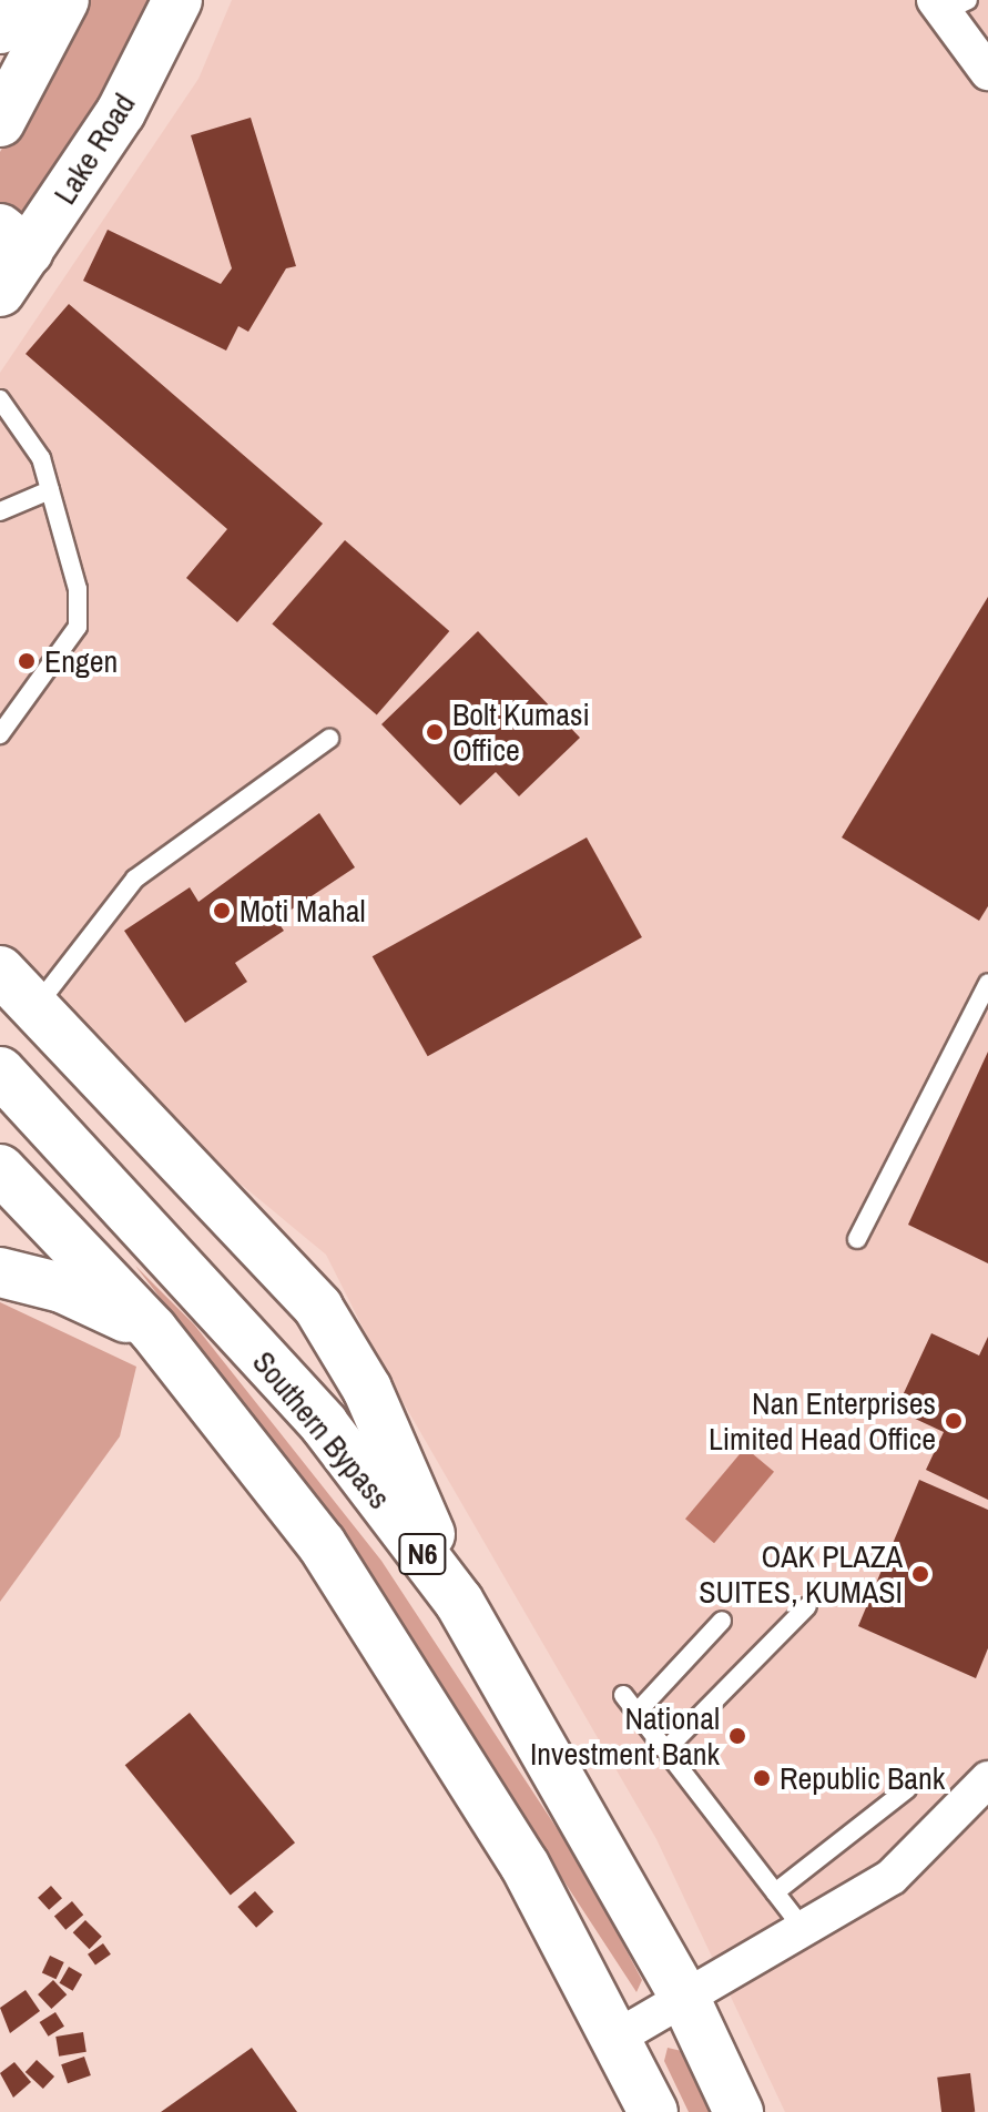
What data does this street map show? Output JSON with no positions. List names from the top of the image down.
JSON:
{
  "streets": {
    "main road": ["Lake Road", "Southern Bypass", "N6"]
  },
  "places": [
    "Engen",
    "Bolt Kumasi Office",
    "Moti Mahal",
    "Nan Enterprises Limited Head Office",
    "OAK PLAZA SUITES, KUMASI",
    "National Investment Bank",
    "Republic Bank"
  ]
}
